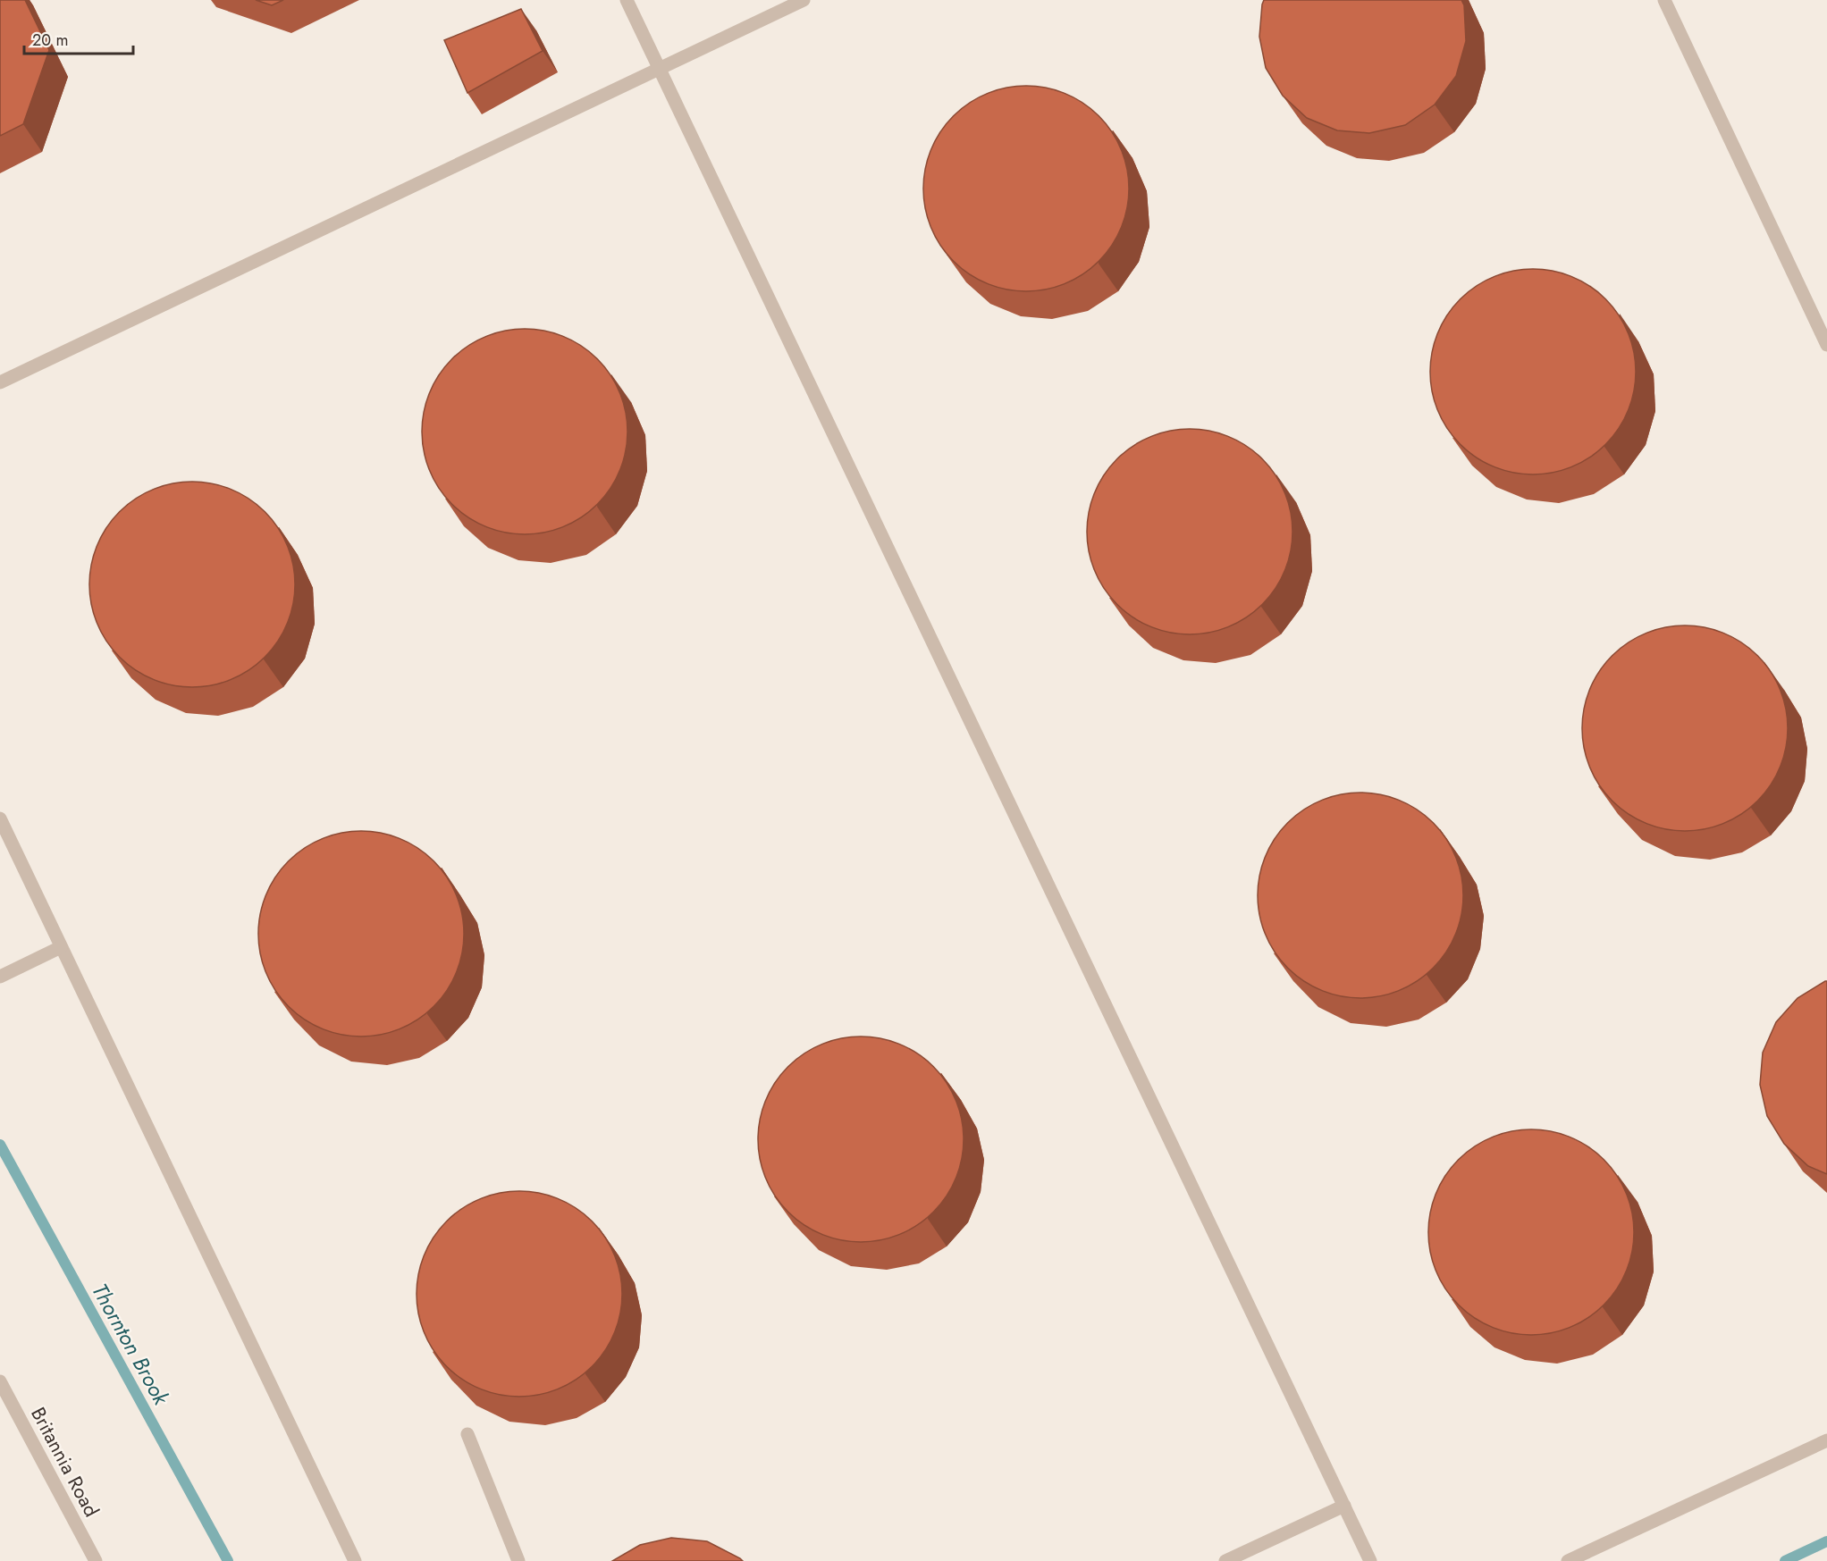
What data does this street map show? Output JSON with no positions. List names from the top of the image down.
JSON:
{
  "streets": {
    "street": ["Britannia Road"]
  },
  "water": ["Thornton Brook"],
  "scale_bar": "20 m"
}
